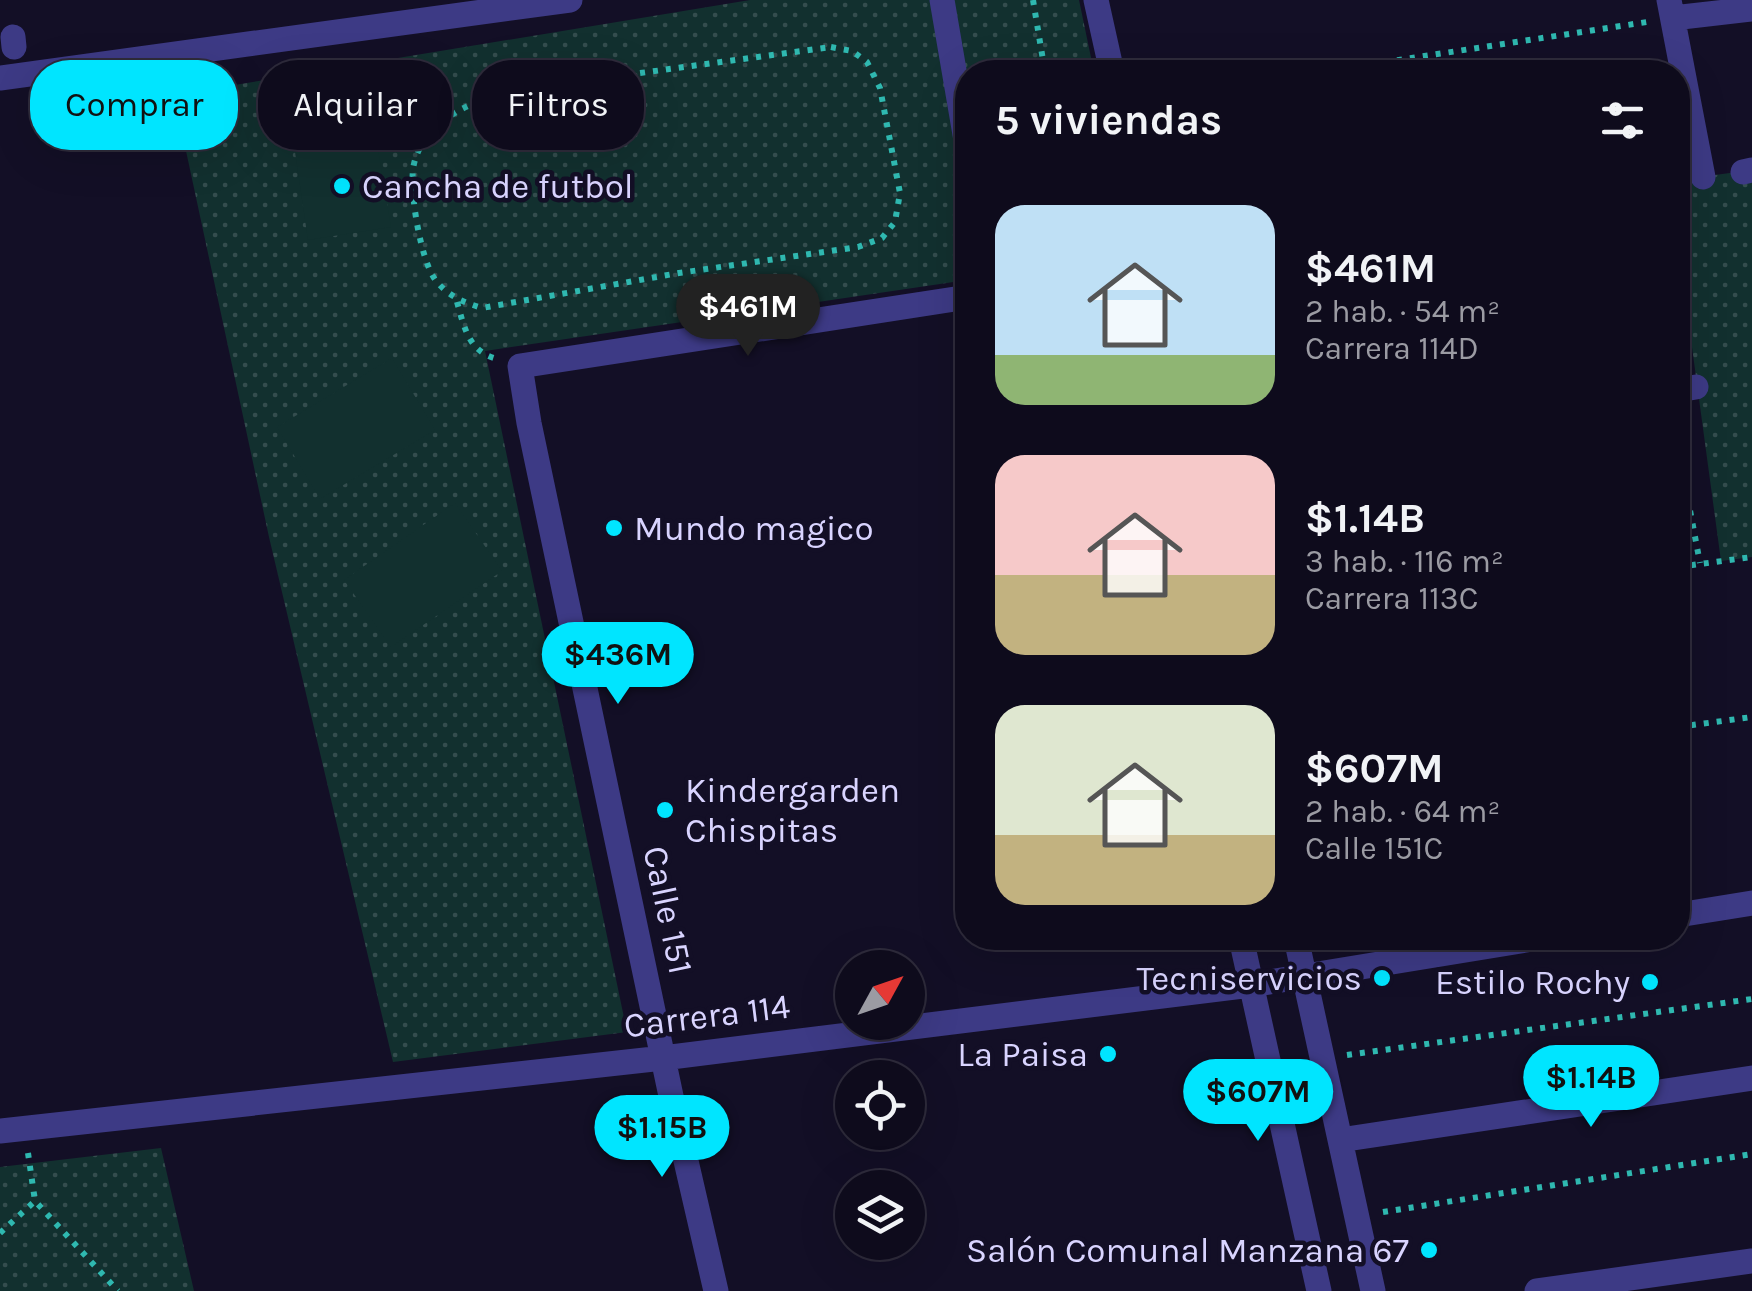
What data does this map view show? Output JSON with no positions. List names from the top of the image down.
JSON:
{
  "streets": {
    "street": ["Calle 151", "Carrera 114"]
  },
  "crossings": [
    ["Calle 151", "Carrera 114"]
  ],
  "places": [
    "Cancha de futbol",
    "Mundo magico",
    "Kindergarden Chispitas",
    "Tecniservicios",
    "Estilo Rochy",
    "La Paisa",
    "Salón Comunal Manzana 67"
  ],
  "north": "top right",
  "page": {
    "chip": ["Comprar", "Alquilar", "Filtros"],
    "heading": "5 viviendas",
    "list": [
      {
        "name": "$461M",
        "note": "2 hab. · 54 m² · Carrera 114D"
      },
      {
        "name": "$1.14B",
        "note": "3 hab. · 116 m² · Carrera 113C"
      },
      {
        "name": "$607M",
        "note": "2 hab. · 64 m² · Calle 151C"
      }
    ],
    "price": [
      "$461M",
      "$436M",
      "$1.14B",
      "$607M",
      "$1.15B"
    ]
  }
}
